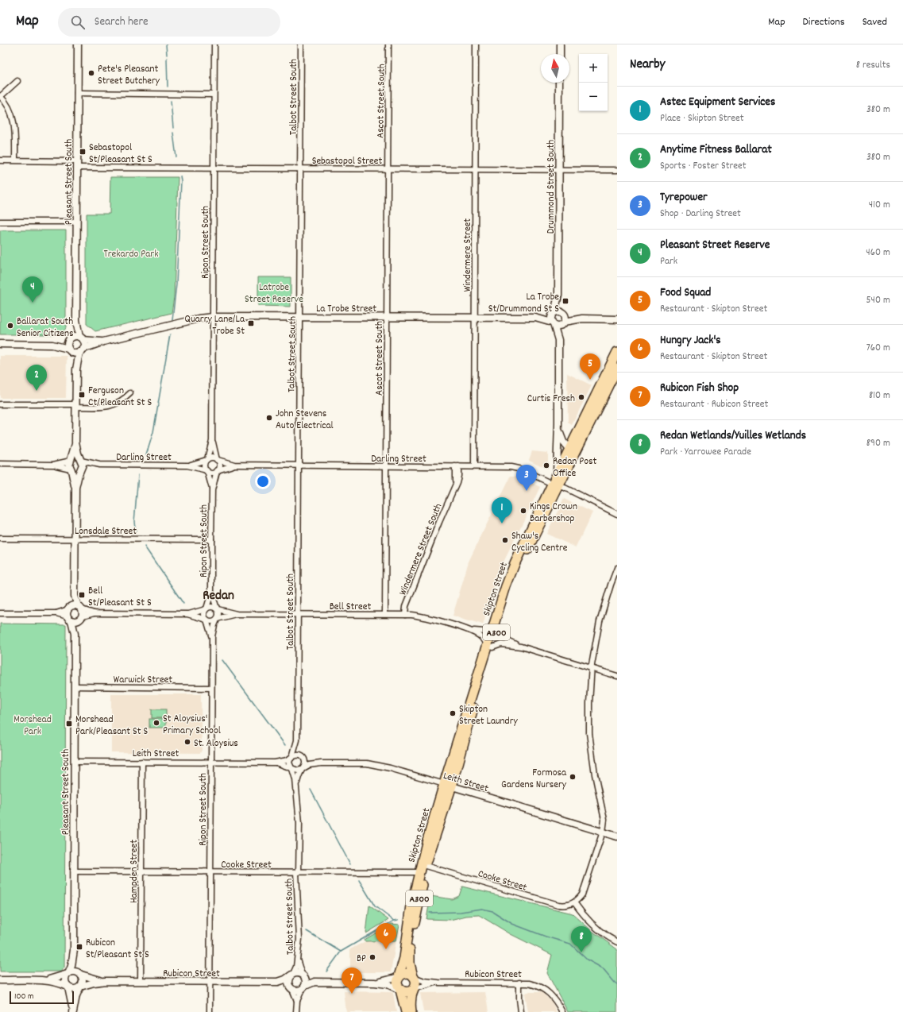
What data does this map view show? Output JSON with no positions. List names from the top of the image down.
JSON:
{
  "streets": {
    "highway": ["Skipton Street", "A300"],
    "street": [
      "Talbot Street South",
      "Ascot Street South",
      "Sebastopol Street",
      "Pleasant Street South",
      "Drummond Street South",
      "Ripon Street South",
      "Windermere Street",
      "La Trobe Street",
      "Darling Street",
      "Lonsdale Street",
      "Windermere Street South",
      "Bell Street",
      "Warwick Street",
      "Leith Street",
      "Cooke Street",
      "Hampden Street",
      "Rubicon Street"
    ]
  },
  "crossings": [
    ["Talbot Street South", "Sebastopol Street"],
    ["Talbot Street South", "La Trobe Street"],
    ["Talbot Street South", "Darling Street"],
    ["Talbot Street South", "Bell Street"],
    ["Talbot Street South", "Leith Street"],
    ["Talbot Street South", "Cooke Street"],
    ["Ascot Street South", "Sebastopol Street"],
    ["Ascot Street South", "La Trobe Street"],
    ["Ascot Street South", "Darling Street"],
    ["Ascot Street South", "Bell Street"],
    ["Sebastopol Street", "Pleasant Street South"],
    ["Sebastopol Street", "Drummond Street South"],
    ["Sebastopol Street", "Ripon Street South"],
    ["Sebastopol Street", "Windermere Street"],
    ["Pleasant Street South", "La Trobe Street"],
    ["Pleasant Street South", "Warwick Street"],
    ["Pleasant Street South", "Leith Street"],
    ["Pleasant Street South", "Cooke Street"],
    ["Pleasant Street South", "Rubicon Street"],
    ["Drummond Street South", "La Trobe Street"],
    ["Ripon Street South", "La Trobe Street"],
    ["Ripon Street South", "Darling Street"],
    ["Ripon Street South", "Lonsdale Street"],
    ["Ripon Street South", "Bell Street"],
    ["Ripon Street South", "Warwick Street"],
    ["Ripon Street South", "Leith Street"],
    ["Ripon Street South", "Cooke Street"],
    ["Ripon Street South", "Rubicon Street"],
    ["Windermere Street", "La Trobe Street"],
    ["Windermere Street", "Darling Street"],
    ["Darling Street", "Windermere Street South"],
    ["Darling Street", "Skipton Street"],
    ["Windermere Street South", "Bell Street"],
    ["Skipton Street", "Bell Street"],
    ["Skipton Street", "A300"],
    ["Skipton Street", "Leith Street"],
    ["Skipton Street", "Cooke Street"],
    ["Skipton Street", "Rubicon Street"],
    ["A300", "Rubicon Street"],
    ["Leith Street", "Hampden Street"],
    ["Cooke Street", "Hampden Street"],
    ["Hampden Street", "Rubicon Street"]
  ],
  "districts": ["Redan"],
  "parks": ["Trekardo Park", "Latrobe Street Reserve", "Morshead Park"],
  "places": {
    "other": [
      "Pete's Pleasant Street Butchery",
      "Ballarat South Senior Citizens",
      "Curtis Fresh",
      "John Stevens Auto Electrical",
      "Redan Post Office",
      "Kings Crown Barbershop",
      "Shaw's Cycling Centre",
      "Skipton Street Laundry",
      "St Aloysius' Primary School",
      "St. Aloysius",
      "Formosa Gardens Nursery",
      "BP"
    ],
    "transit": [
      "Sebastopol St/Pleasant St S",
      "La Trobe St/Drummond St S",
      "Quarry Lane/La Trobe St",
      "Ferguson Ct/Pleasant St S",
      "Bell St/Pleasant St S",
      "Morshead Park/Pleasant St S",
      "Rubicon St/Pleasant St S"
    ]
  },
  "scale_bar": "100 m",
  "north": "top",
  "page": {
    "header": "Map",
    "search": "Search here",
    "nav": ["Map", "Directions", "Saved"],
    "heading": ["Nearby", "8 results"],
    "map_buttons": ["+", "−"],
    "list": [
      {
        "mark": "1",
        "name": "Astec Equipment Services",
        "note": "Place · Skipton Street",
        "value": "380 m"
      },
      {
        "mark": "2",
        "name": "Anytime Fitness Ballarat",
        "note": "Sports · Foster Street",
        "value": "380 m"
      },
      {
        "mark": "3",
        "name": "Tyrepower",
        "note": "Shop · Darling Street",
        "value": "410 m"
      },
      {
        "mark": "4",
        "name": "Pleasant Street Reserve",
        "note": "Park",
        "value": "460 m"
      },
      {
        "mark": "5",
        "name": "Food Squad",
        "note": "Restaurant · Skipton Street",
        "value": "540 m"
      },
      {
        "mark": "6",
        "name": "Hungry Jack's",
        "note": "Restaurant · Skipton Street",
        "value": "760 m"
      },
      {
        "mark": "7",
        "name": "Rubicon Fish Shop",
        "note": "Restaurant · Rubicon Street",
        "value": "810 m"
      },
      {
        "mark": "8",
        "name": "Redan Wetlands/Yuilles Wetlands",
        "note": "Park · Yarrowee Parade",
        "value": "890 m"
      }
    ],
    "pins": [
      "4",
      "5",
      "2",
      "3",
      "1",
      "6",
      "8",
      "7"
    ],
    "scale": "100 m"
  }
}
